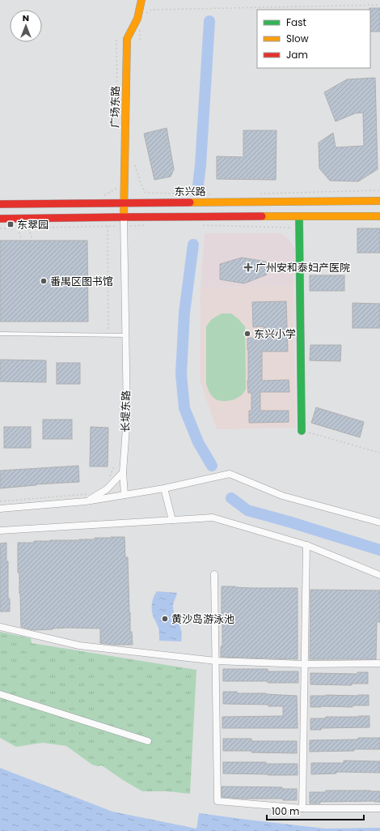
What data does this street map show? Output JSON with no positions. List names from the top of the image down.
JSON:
{
  "streets": {
    "main road": ["广场东路", "东兴路"],
    "street": ["长堤东路"]
  },
  "crossings": [
    ["广场东路", "东兴路"],
    ["广场东路", "长堤东路"]
  ],
  "places": {
    "transit": ["东翠园"],
    "health": ["广州安和泰妇产医院"],
    "other": ["番禺区图书馆", "东兴小学", "黄沙岛游泳池"]
  },
  "legend": ["Fast", "Slow", "Jam"],
  "scale_bar": "100 m",
  "north": "top"
}
